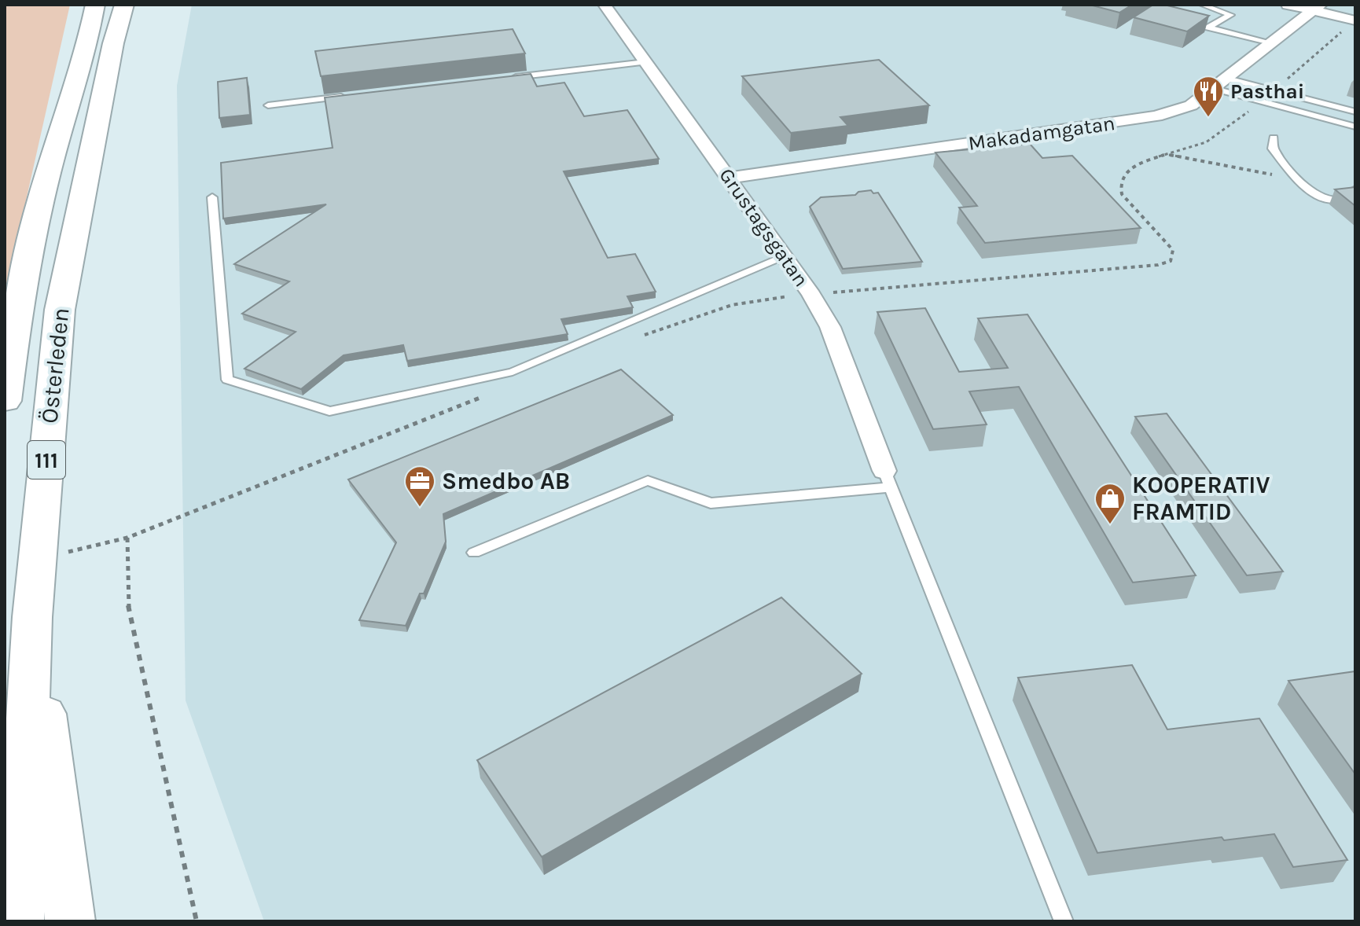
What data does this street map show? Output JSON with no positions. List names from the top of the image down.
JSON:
{
  "streets": {
    "main road": ["Österleden", "111"],
    "street": ["Makadamgatan", "Grustagsgatan"]
  },
  "crossings": [
    ["Makadamgatan", "Grustagsgatan"]
  ],
  "places": {
    "restaurant": ["Pasthai"],
    "office": ["Smedbo AB"],
    "shop": ["KOOPERATIV FRAMTID"]
  }
}
